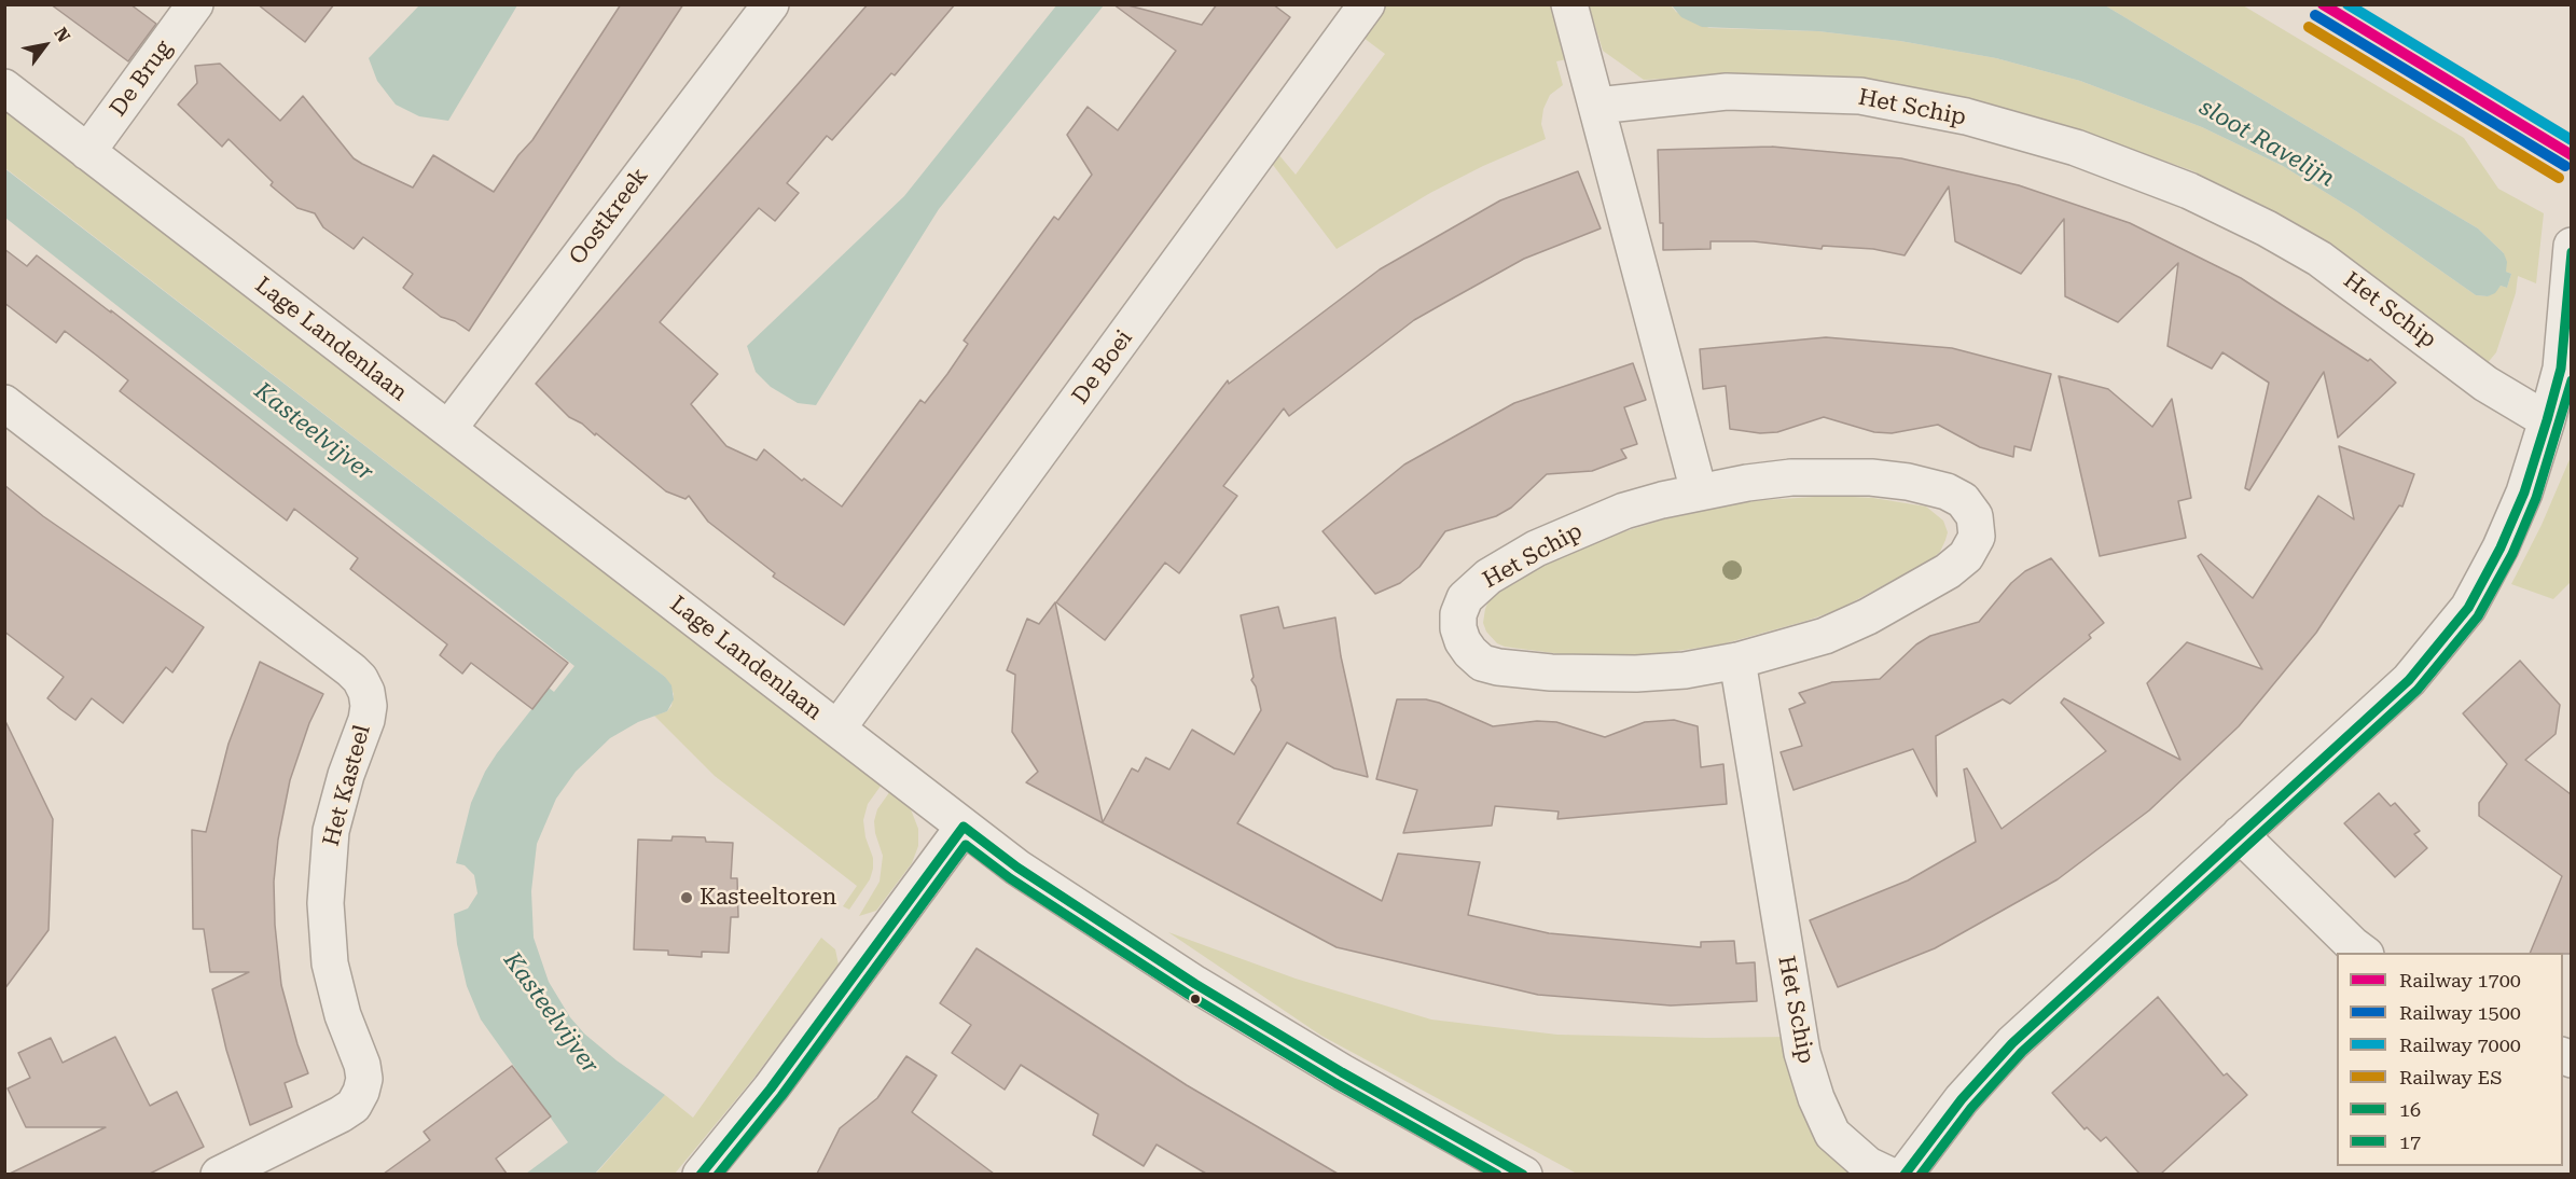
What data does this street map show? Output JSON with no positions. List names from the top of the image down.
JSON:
{
  "streets": {
    "street": [
      "De Brug",
      "Het Schip",
      "Oostkreek",
      "Lage Landenlaan",
      "De Boei",
      "Het Kasteel"
    ]
  },
  "crossings": [
    ["De Brug", "Lage Landenlaan"],
    ["Oostkreek", "Lage Landenlaan"],
    ["Lage Landenlaan", "De Boei"]
  ],
  "water": ["sloot Ravelijn", "Kasteelvijver"],
  "places": ["Kasteeltoren"],
  "lines": [
    "rail line 1700",
    "rail line 7000",
    "rail line 1500",
    "rail line ES",
    "transit line 16",
    "transit line 17"
  ],
  "legend": [
    "Railway 1700",
    "Railway 1500",
    "Railway 7000",
    "Railway ES",
    "16",
    "17"
  ],
  "north": "top right"
}
